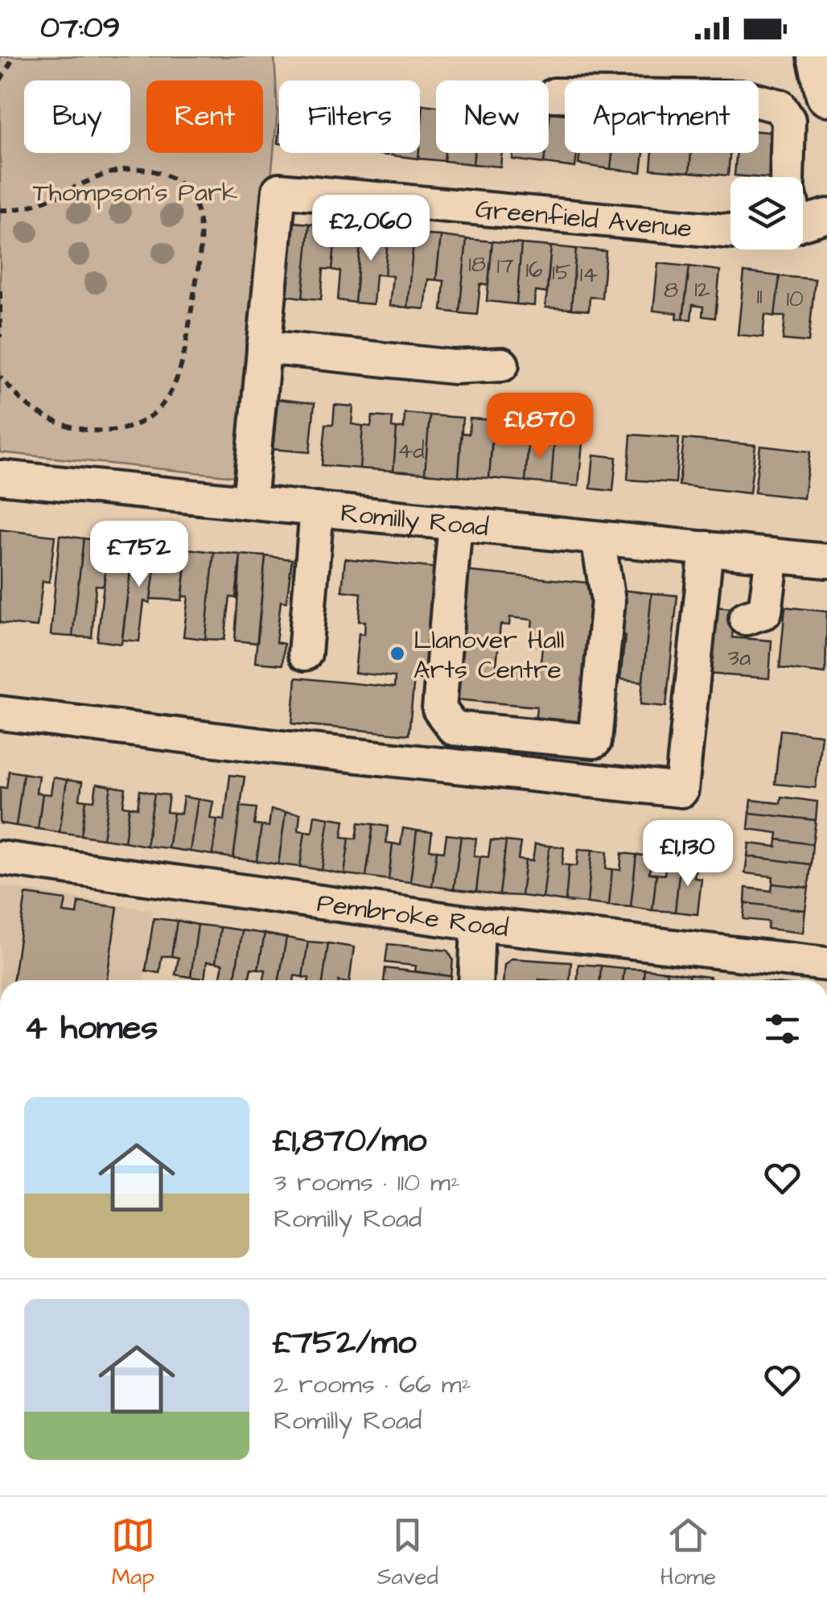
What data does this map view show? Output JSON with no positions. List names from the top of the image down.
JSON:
{
  "streets": {
    "street": ["Greenfield Avenue", "Romilly Road", "Pembroke Road"]
  },
  "parks": ["Thompson's Park"],
  "places": ["Llanover Hall Arts Centre"],
  "house_numbers": [
    "18",
    "17",
    "16",
    "15",
    "14",
    "12",
    "8",
    "11",
    "10",
    "4d",
    "3a"
  ],
  "page": {
    "status": "07:09",
    "chip": [
      "Buy",
      "Rent",
      "Filters",
      "New",
      "Apartment"
    ],
    "price": [
      "£2,060",
      "£1,870",
      "£752",
      "£1,130"
    ],
    "heading": "4 homes",
    "list": [
      {
        "name": "£1,870/mo",
        "note": "3 rooms · 110 m² · Romilly Road"
      },
      {
        "name": "£752/mo",
        "note": "2 rooms · 66 m² · Romilly Road"
      }
    ],
    "tabs": ["Map", "Saved", "Home"]
  }
}
